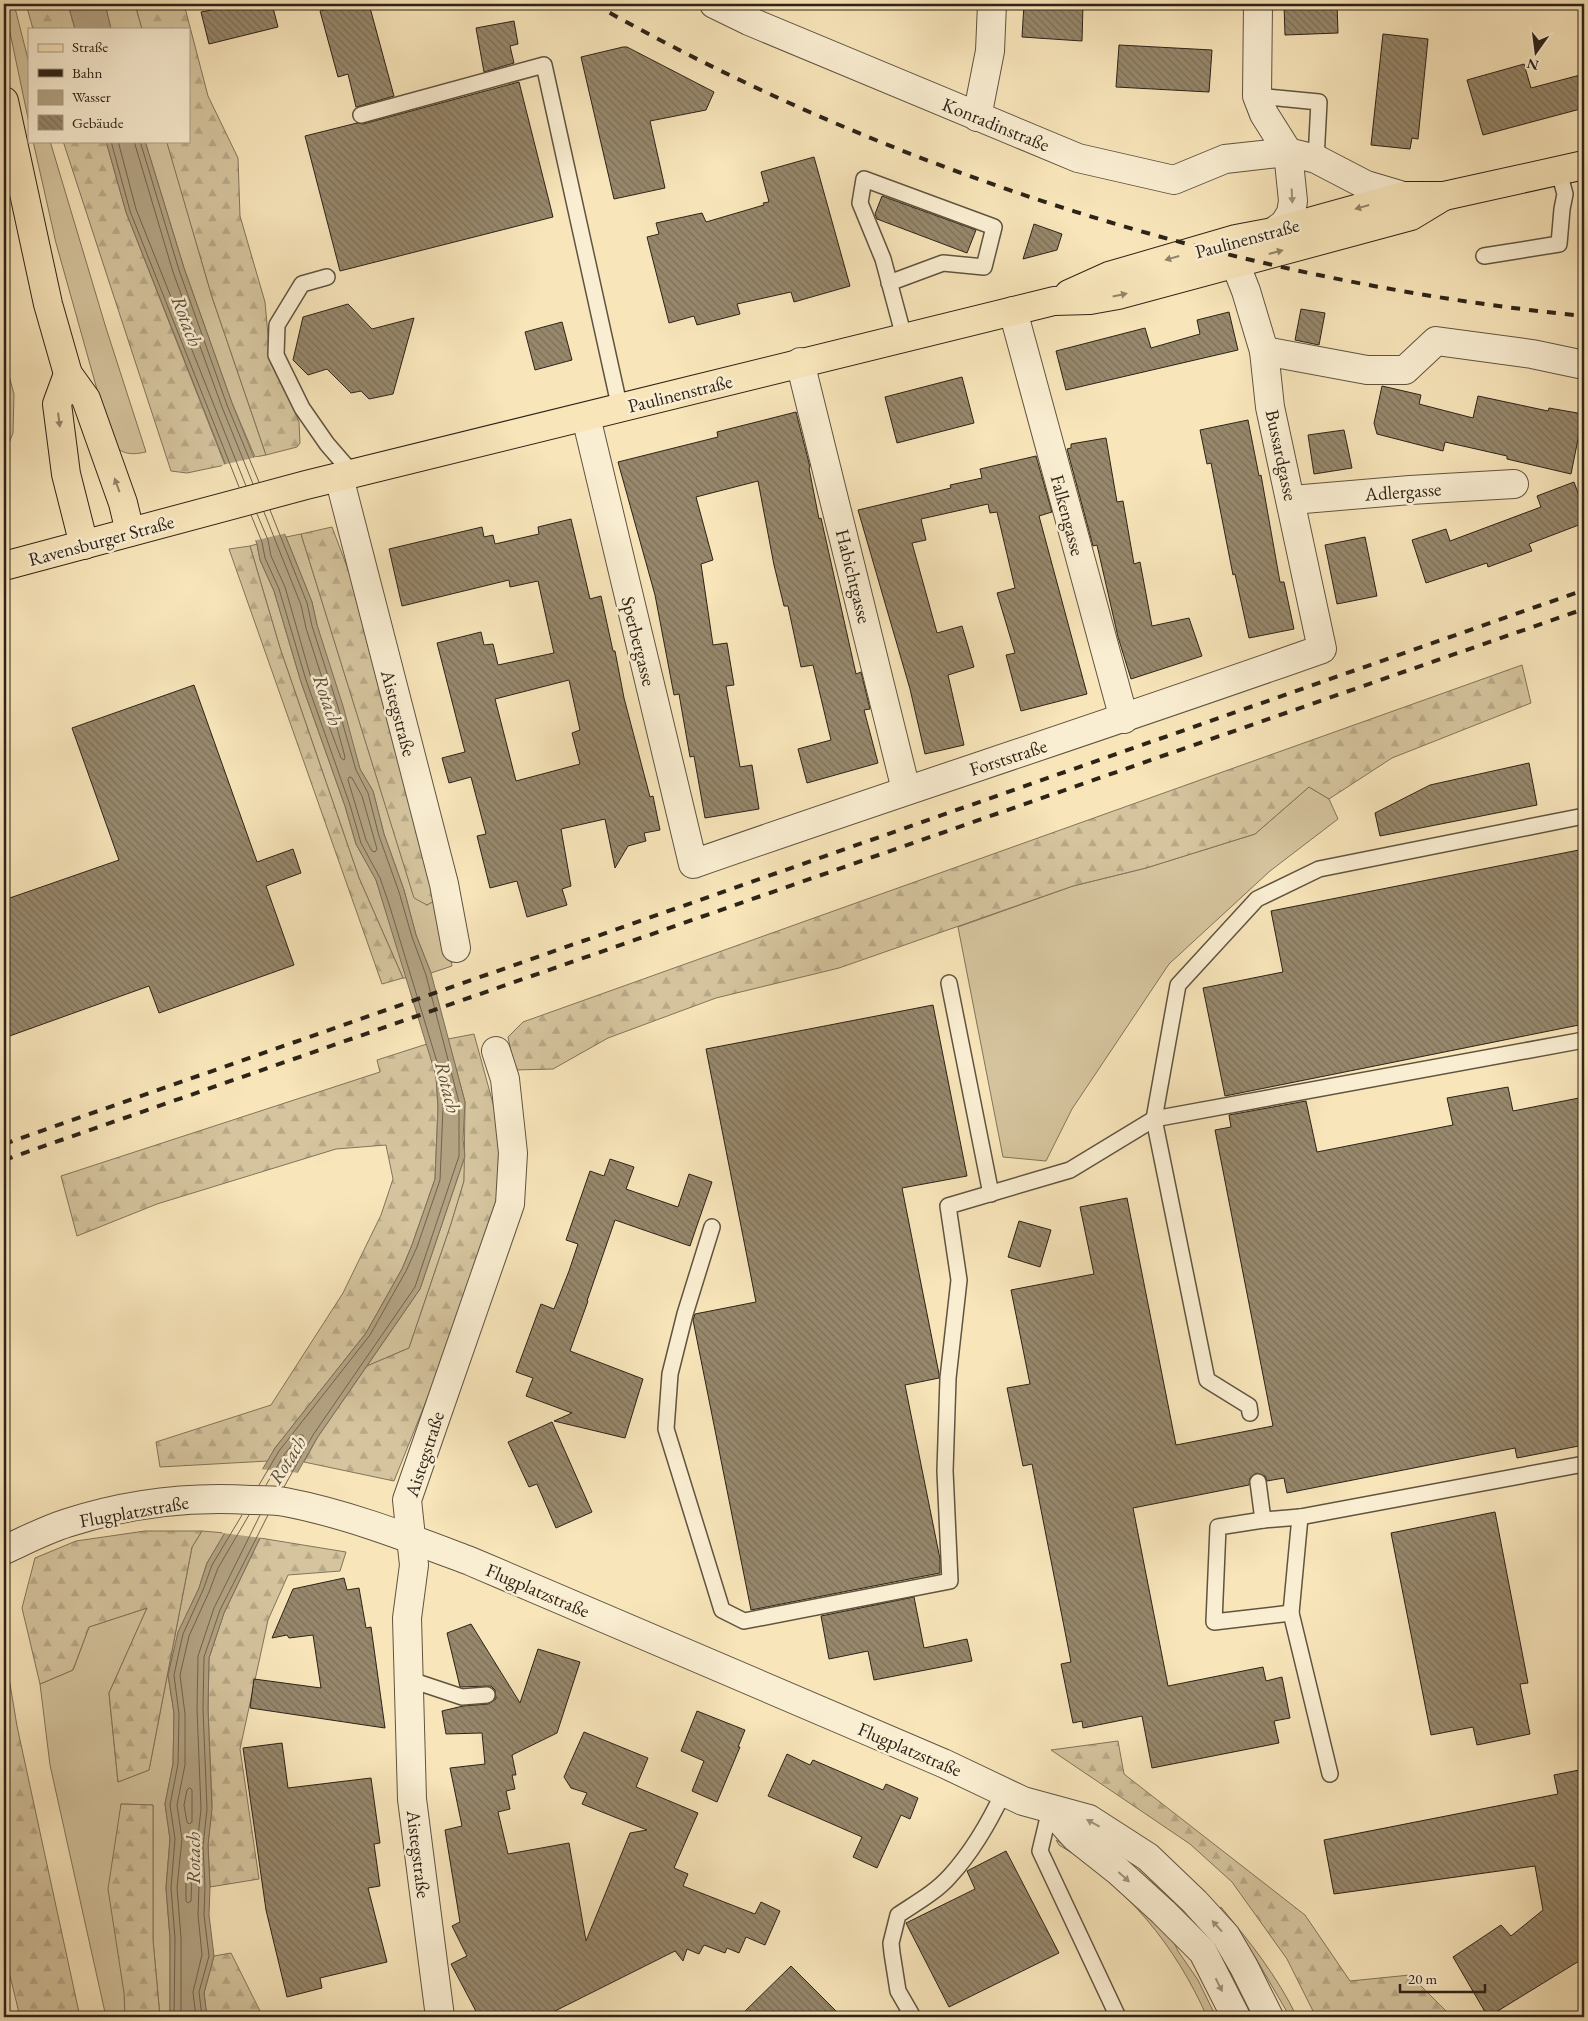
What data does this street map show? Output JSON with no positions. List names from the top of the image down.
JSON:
{
  "streets": {
    "main road": ["Paulinenstraße", "Ravensburger Straße"],
    "street": [
      "Konradinstraße",
      "Bussardgasse",
      "Adlergasse",
      "Falkengasse",
      "Habichtgasse",
      "Sperbergasse",
      "Aistegstraße",
      "Forststraße",
      "Flugplatzstraße"
    ]
  },
  "crossings": [
    ["Paulinenstraße", "Bussardgasse"],
    ["Paulinenstraße", "Falkengasse"],
    ["Paulinenstraße", "Ravensburger Straße"],
    ["Paulinenstraße", "Habichtgasse"],
    ["Paulinenstraße", "Sperbergasse"],
    ["Paulinenstraße", "Aistegstraße"],
    ["Bussardgasse", "Adlergasse"],
    ["Bussardgasse", "Forststraße"],
    ["Falkengasse", "Forststraße"],
    ["Habichtgasse", "Forststraße"],
    ["Sperbergasse", "Forststraße"],
    ["Aistegstraße", "Flugplatzstraße"]
  ],
  "water": ["Rotach"],
  "legend": [
    "Straße",
    "Bahn",
    "Wasser",
    "Gebäude"
  ],
  "scale_bar": "20 m",
  "north": "bottom"
}
